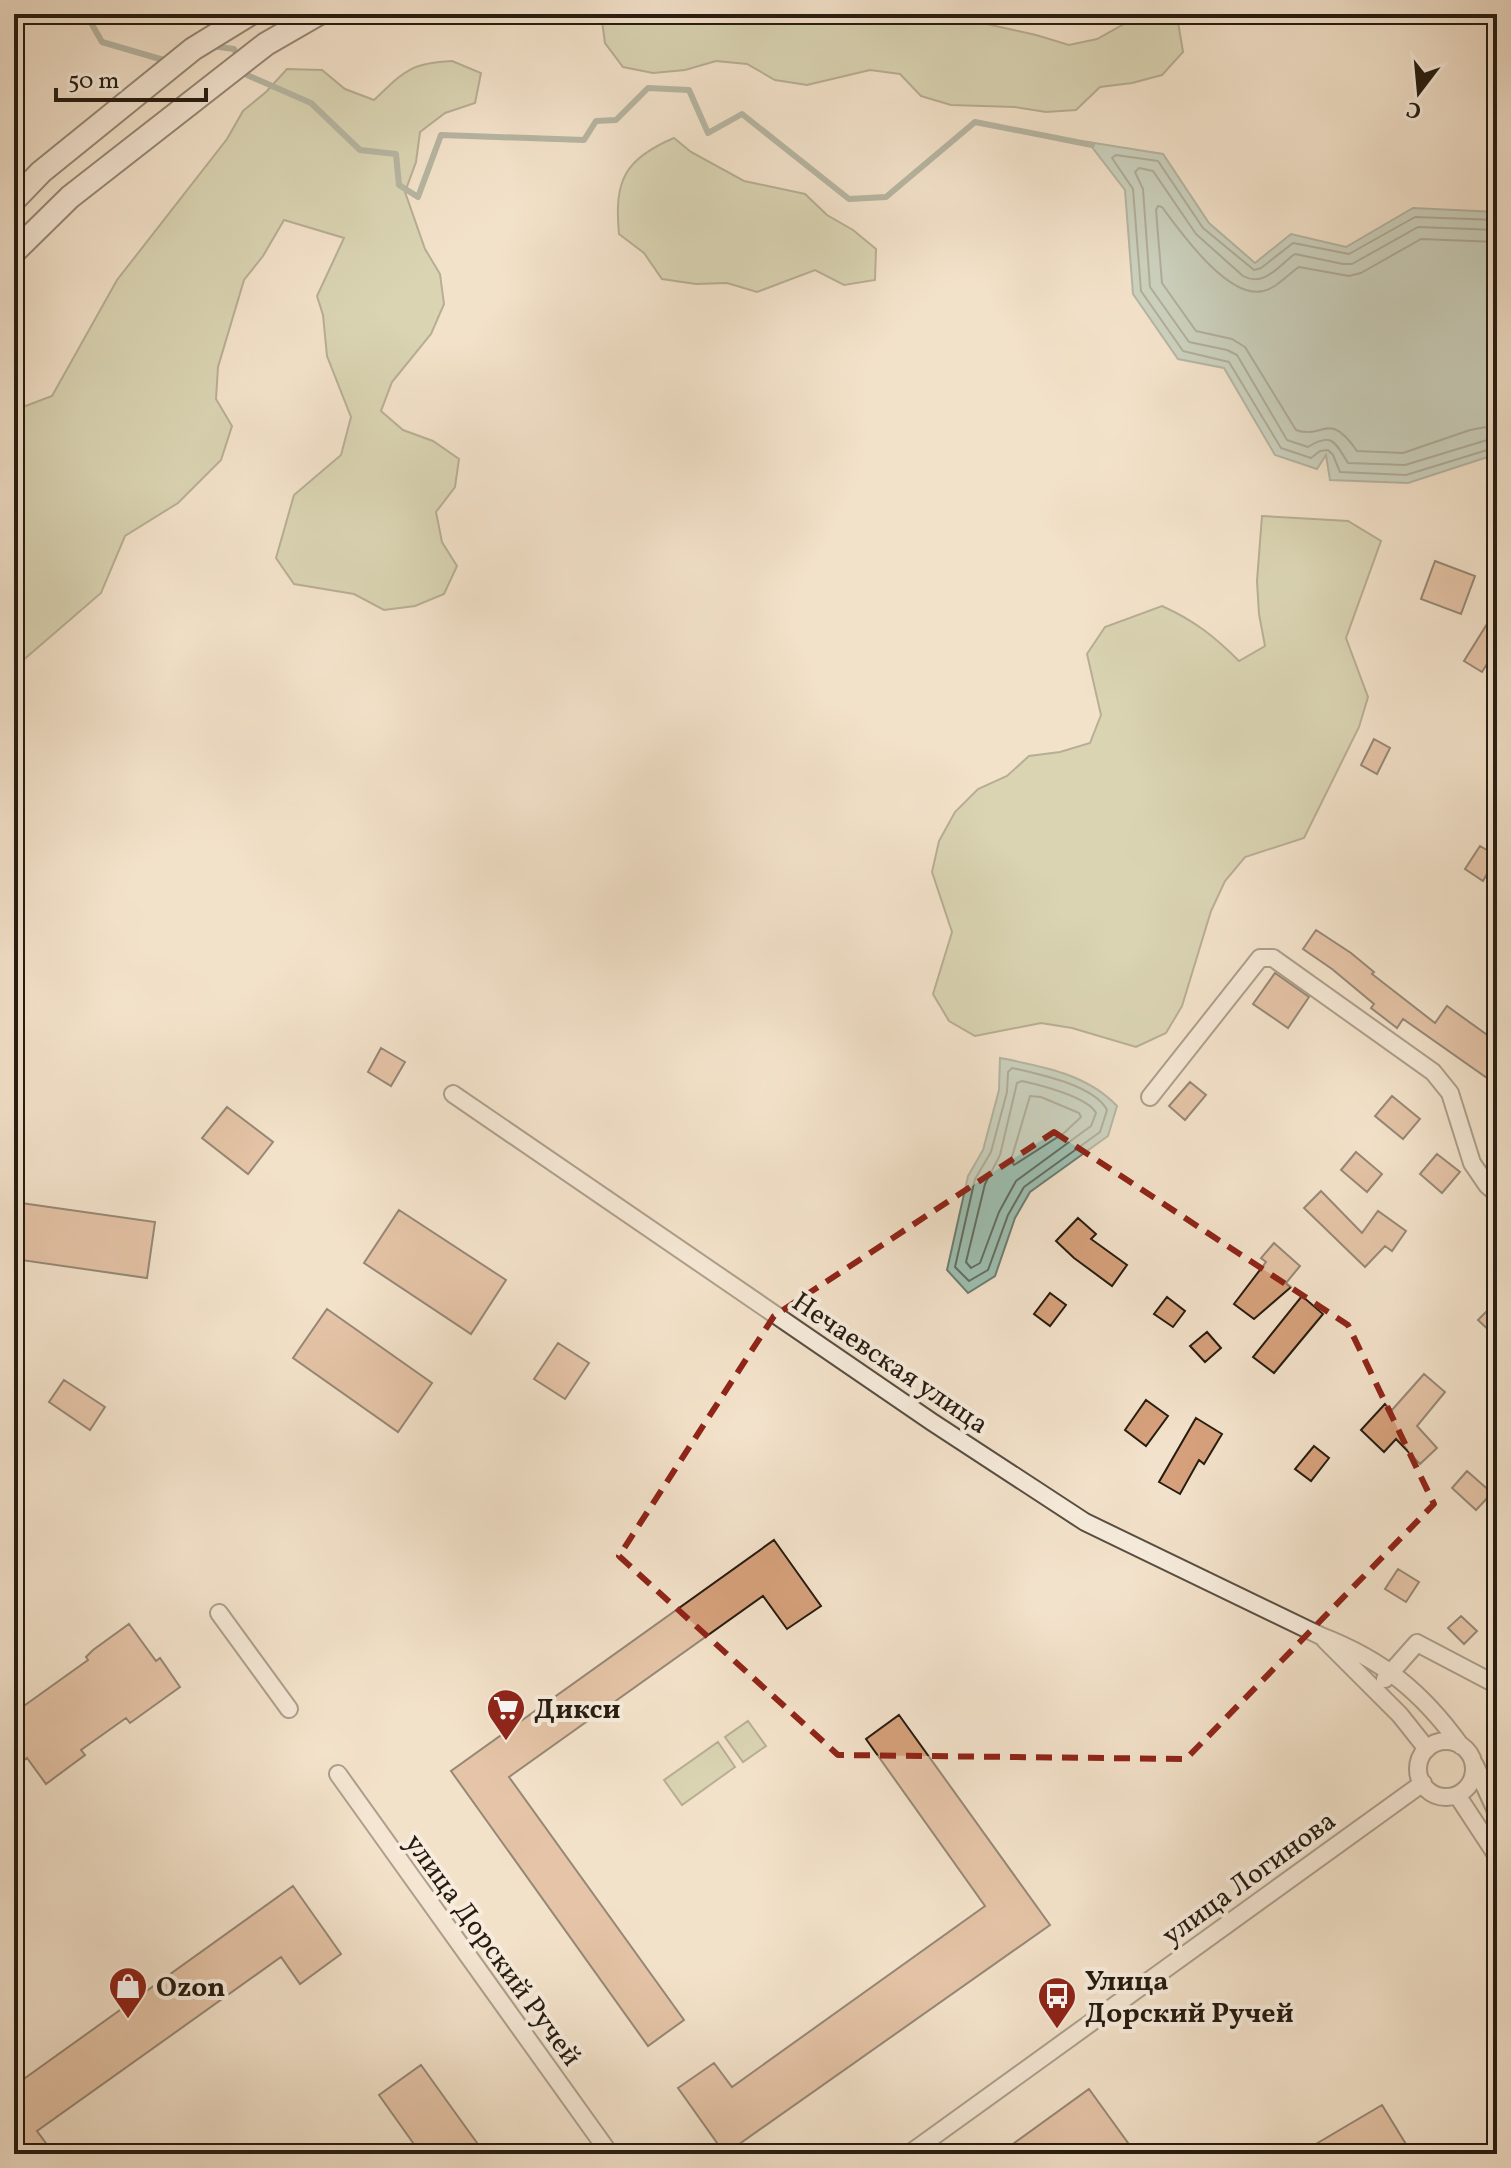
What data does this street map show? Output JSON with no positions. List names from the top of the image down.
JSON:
{
  "streets": {
    "street": ["Нечаевская улица", "улица Логинова", "улица Дорский Ручей"]
  },
  "crossings": [
    ["Нечаевская улица", "улица Логинова"]
  ],
  "places": {
    "supermarket": ["Дикси"],
    "shop": ["Ozon"],
    "bus stop": ["Улица Дорский Ручей"]
  },
  "scale_bar": "50 m",
  "north": "bottom"
}
